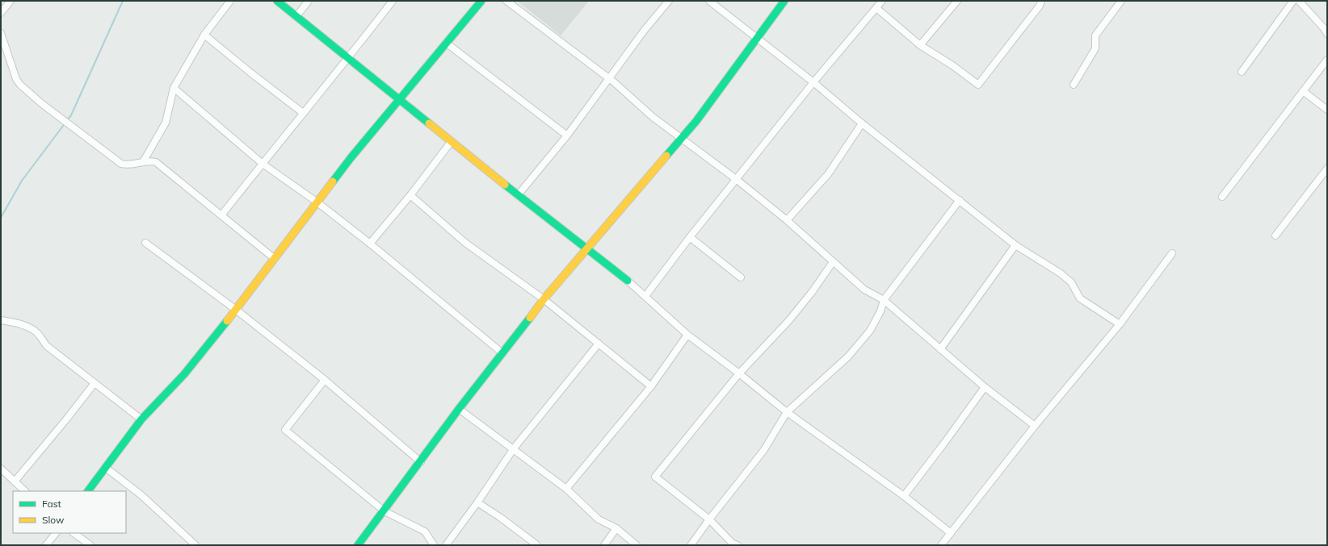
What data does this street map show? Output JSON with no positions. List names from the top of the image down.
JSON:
{
  "legend": ["Fast", "Slow"]
}
